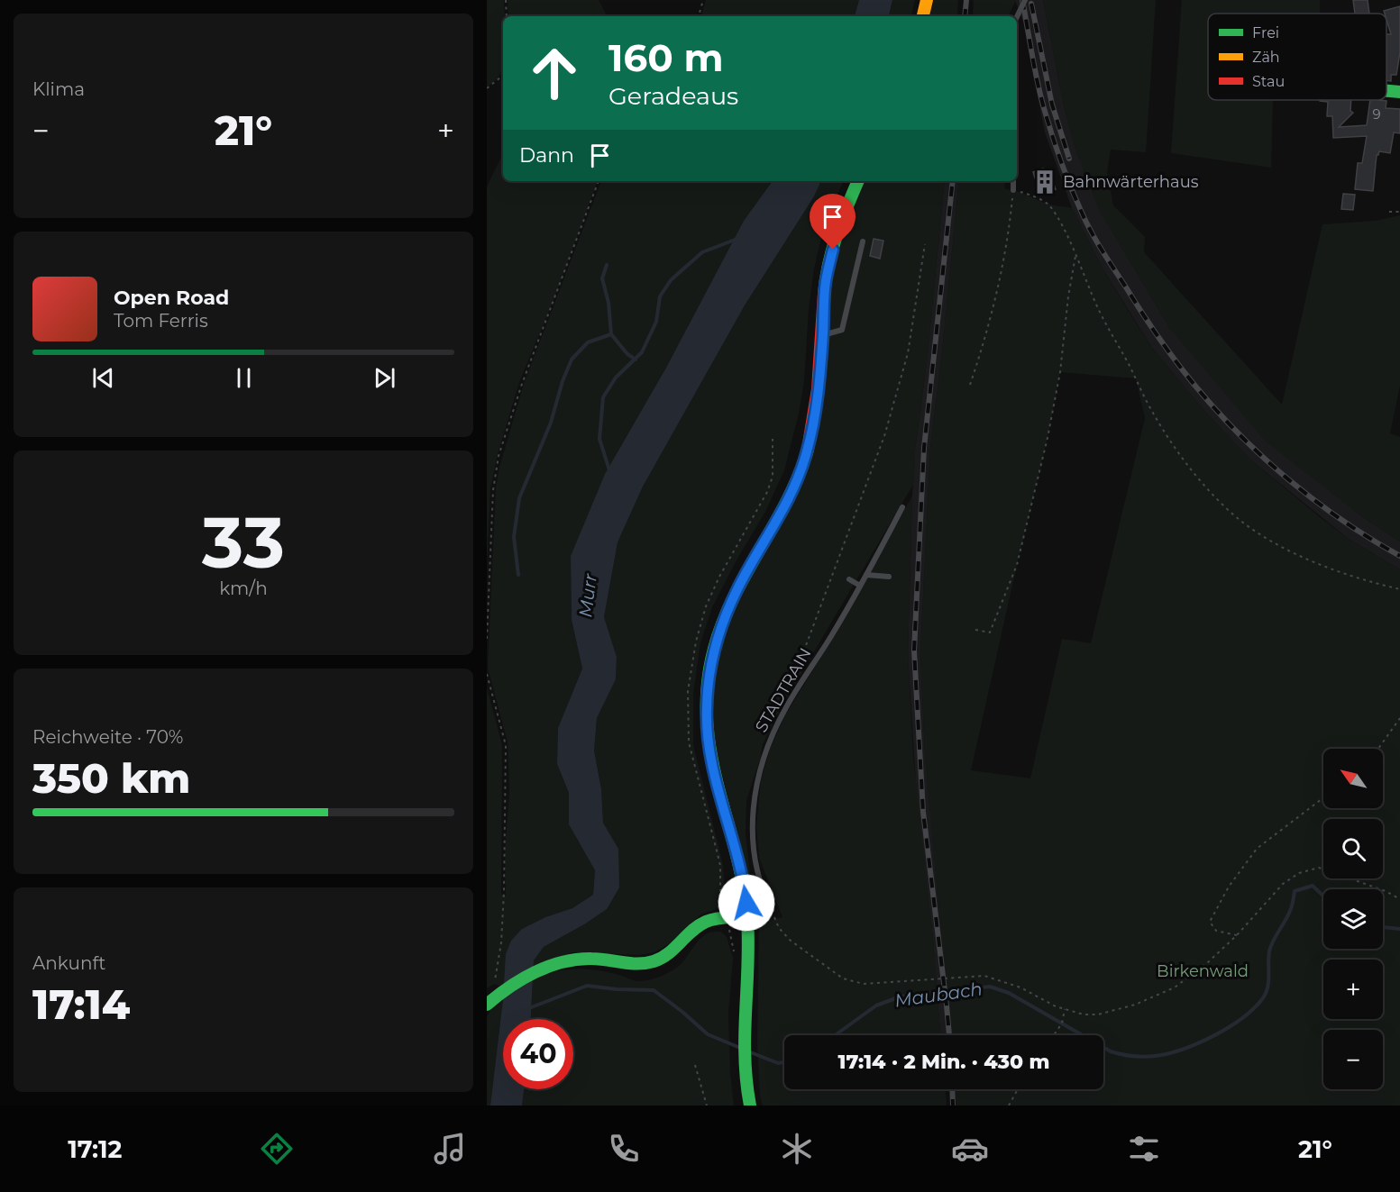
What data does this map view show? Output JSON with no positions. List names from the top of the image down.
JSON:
{
  "streets": {
    "lane": ["STADTRAIN"]
  },
  "water": ["Murr", "Maubach"],
  "parks": ["Birkenwald"],
  "places": {
    "building": ["Bahnwärterhaus"]
  },
  "house_numbers": ["9"],
  "legend": ["Frei", "Zäh", "Stau"],
  "north": "top left",
  "page": {
    "tile": [
      "Klima",
      ["33", "km/h"],
      ["Reichweite · 70%", "350 km"],
      ["Ankunft", "17:14"]
    ],
    "turn": ["160 m", "Geradeaus"],
    "heat": ["−", "21°", "+"],
    "then": "Dann",
    "song": ["Open Road", "Tom Ferris"],
    "map_buttons": ["+", "−"],
    "limit": "40",
    "trip": "17:14 · 2 Min. · 430 m",
    "tabs": ["17:12", "21°"]
  }
}
